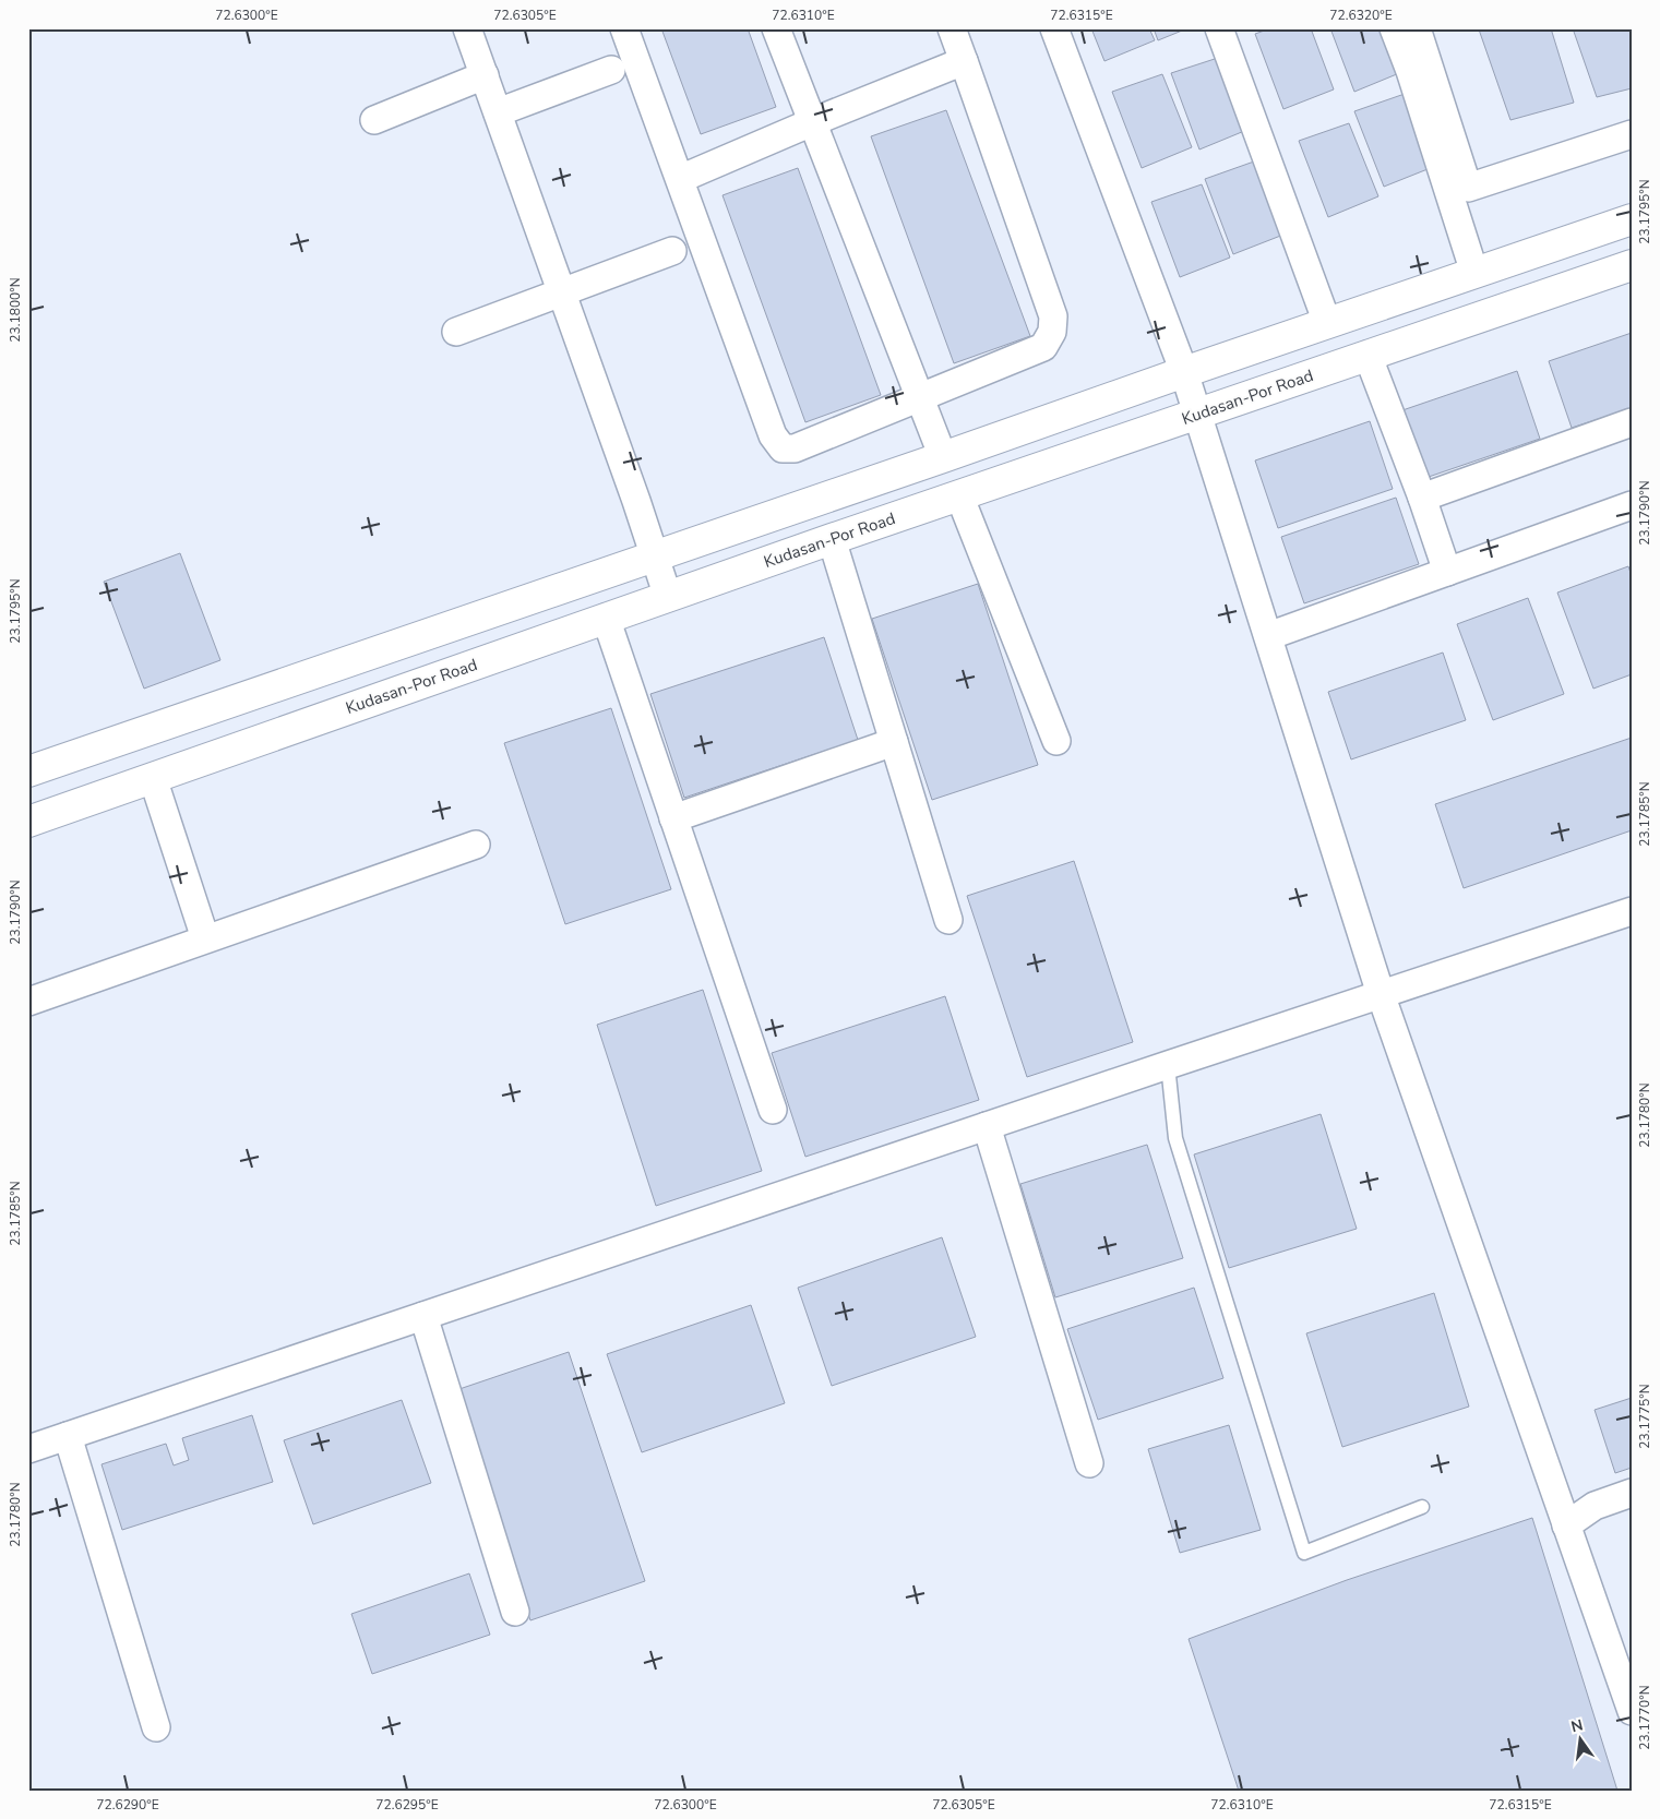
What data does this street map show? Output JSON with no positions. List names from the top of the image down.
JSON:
{
  "streets": {
    "street": ["Kudasan-Por Road"]
  },
  "north": "top",
  "coordinates": [
    "72.6300°E",
    "72.6305°E",
    "72.6310°E",
    "72.6315°E",
    "72.6320°E",
    "23.1795°N",
    "23.1800°N",
    "23.1790°N",
    "23.1785°N",
    "23.1780°N",
    "23.1775°N",
    "23.1770°N",
    "72.6290°E",
    "72.6295°E"
  ]
}
